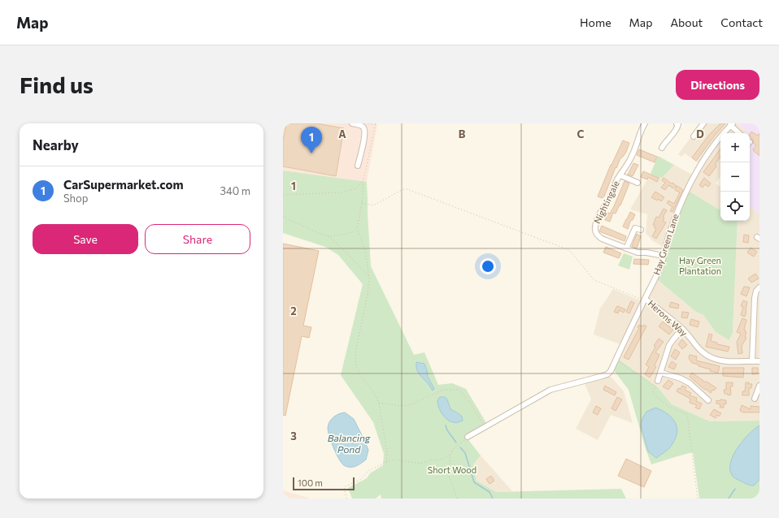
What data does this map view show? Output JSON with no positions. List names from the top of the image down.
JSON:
{
  "streets": {
    "street": ["Nightingale", "Hay Green Lane", "Herons Way"]
  },
  "crossings": [
    ["Nightingale", "Hay Green Lane"],
    ["Hay Green Lane", "Herons Way"]
  ],
  "water": ["Balancing Pond"],
  "parks": ["Hay Green Plantation", "Short Wood"],
  "scale_bar": "100 m",
  "page": {
    "header": "Map",
    "nav": [
      "Home",
      "Map",
      "About",
      "Contact"
    ],
    "buttons": [
      "Directions",
      ["Save", "Share"]
    ],
    "title": "Find us",
    "heading": "Nearby",
    "pins": "1",
    "map_buttons": ["+", "−"],
    "list": [
      {
        "mark": "1",
        "name": "CarSupermarket.com",
        "note": "Shop",
        "value": "340 m"
      }
    ],
    "scale": "100 m"
  },
  "grid": {
    "columns": [
      "A",
      "B",
      "C",
      "D"
    ],
    "rows": ["1", "2", "3"]
  }
}
